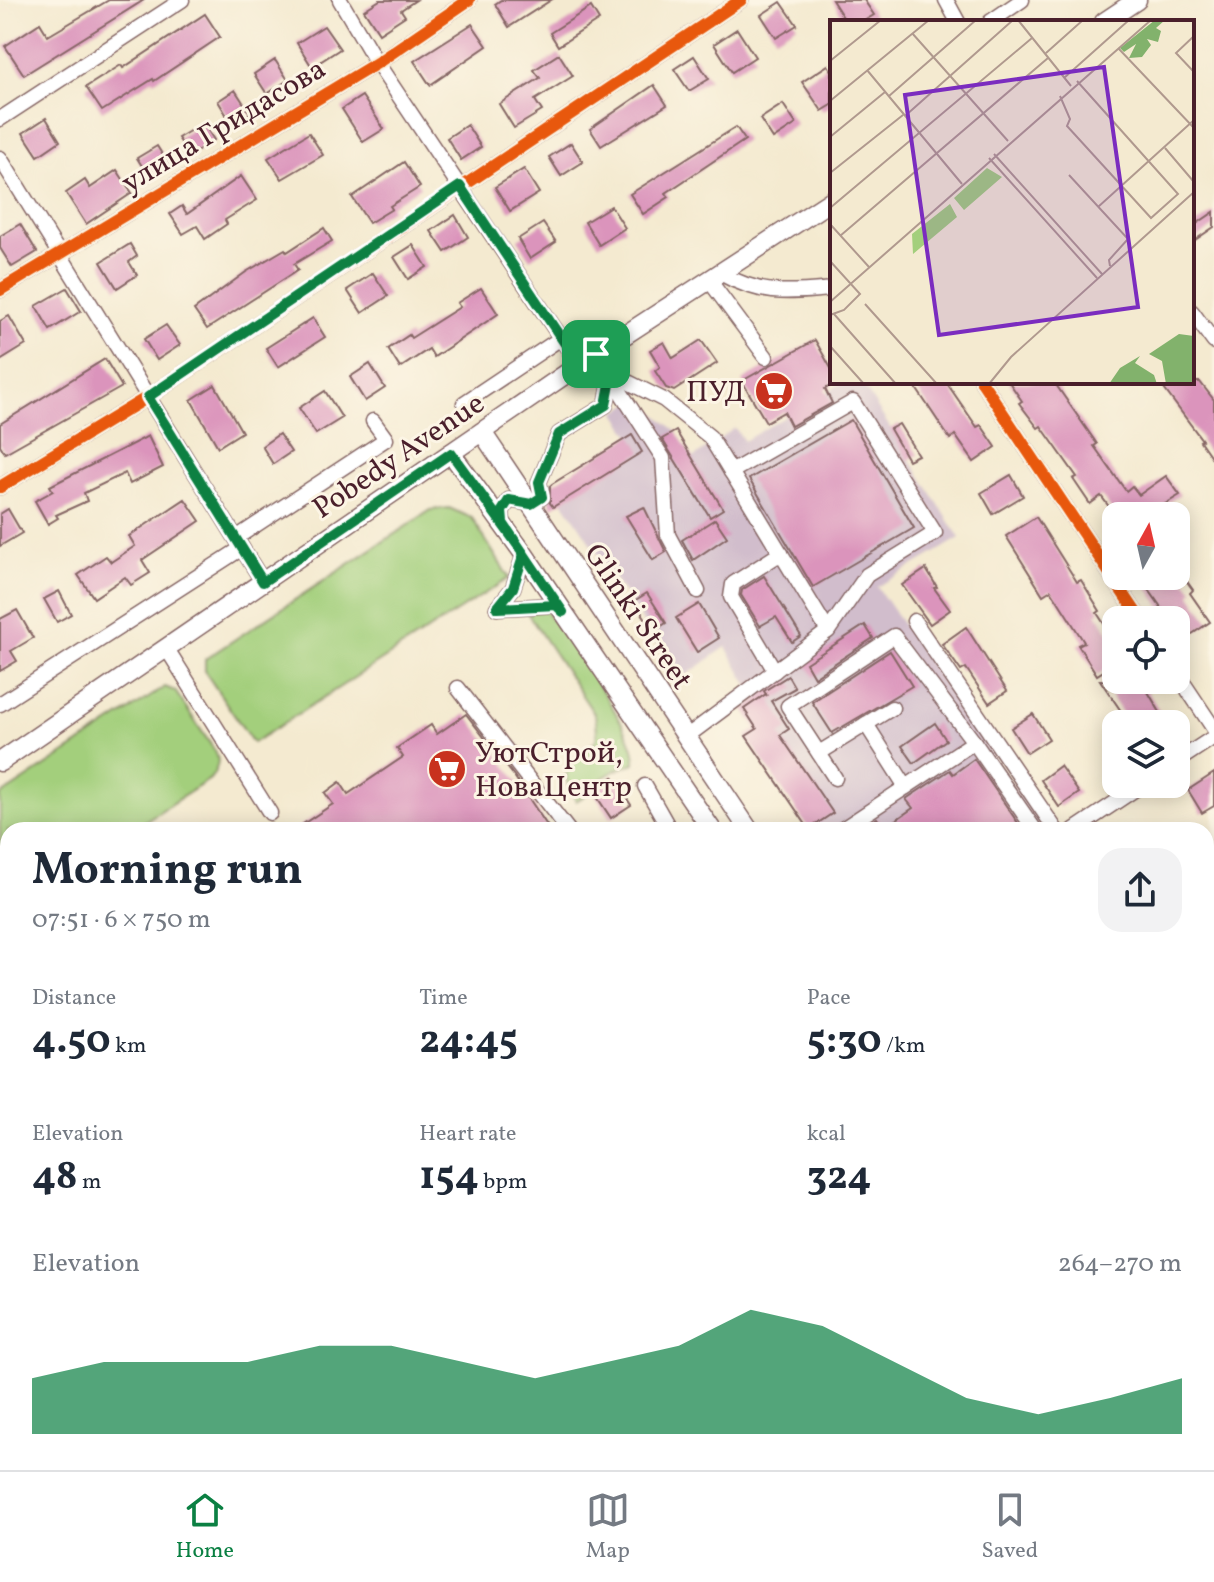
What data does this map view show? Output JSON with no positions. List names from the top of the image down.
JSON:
{
  "streets": {
    "main road": ["Pobedy Avenue", "Glinki Street"],
    "street": ["улица Гридасова"]
  },
  "crossings": [
    ["Pobedy Avenue", "Glinki Street"]
  ],
  "places": {
    "supermarket": ["ПУД", "УютСтрой, НоваЦентр"]
  },
  "north": "top",
  "page": {
    "heading": ["Morning run", "07:51 · 6 × 750 m"],
    "stats": [
      ["Distance", "4.50 km"],
      ["Time", "24:45"],
      ["Pace", "5:30 /km"],
      ["Elevation", "48 m"],
      ["Heart rate", "154 bpm"],
      ["kcal", "324"]
    ],
    "chart": ["Elevation", "264–270 m"],
    "tabs": ["Home", "Map", "Saved"]
  }
}
